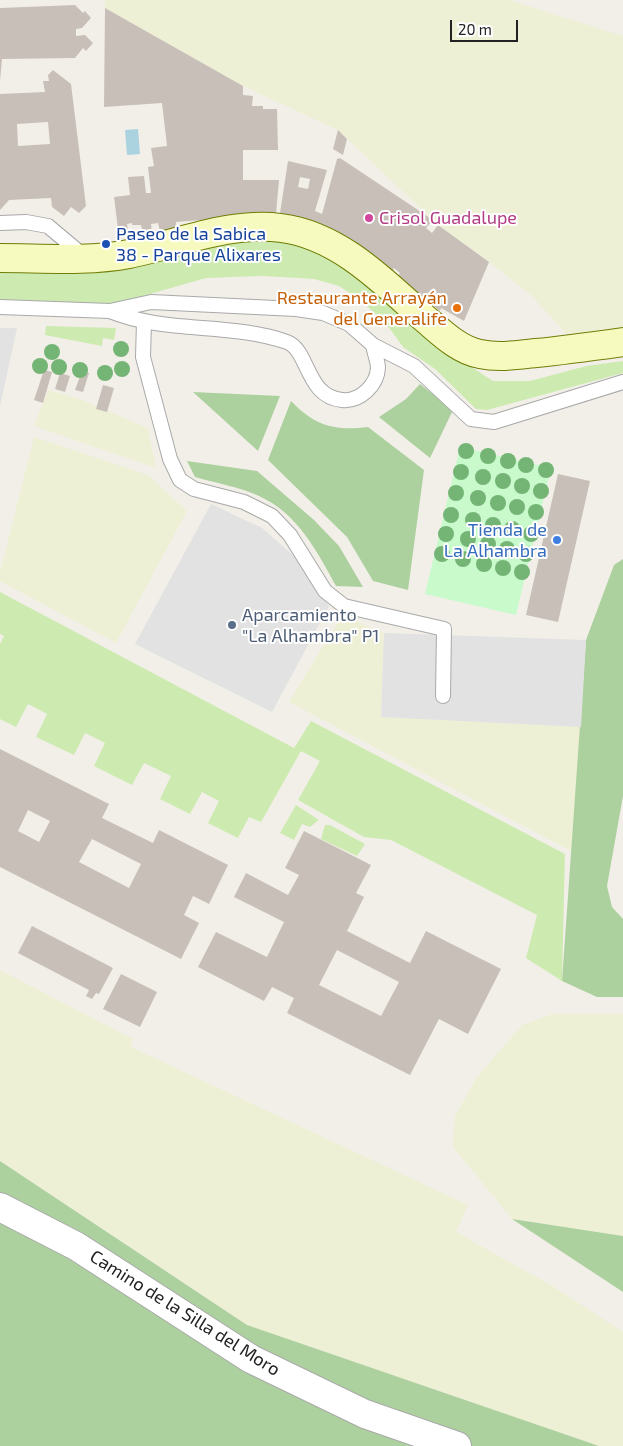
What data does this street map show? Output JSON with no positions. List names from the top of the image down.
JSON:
{
  "streets": {
    "street": ["Camino de la Silla del Moro"]
  },
  "places": [
    "Crisol Guadalupe",
    "Paseo de la Sabica 38 - Parque Alixares",
    "Restaurante Arrayán del Generalife",
    "Tienda de La Alhambra",
    "Aparcamiento \"La Alhambra\" P1"
  ],
  "scale_bar": "20 m"
}
